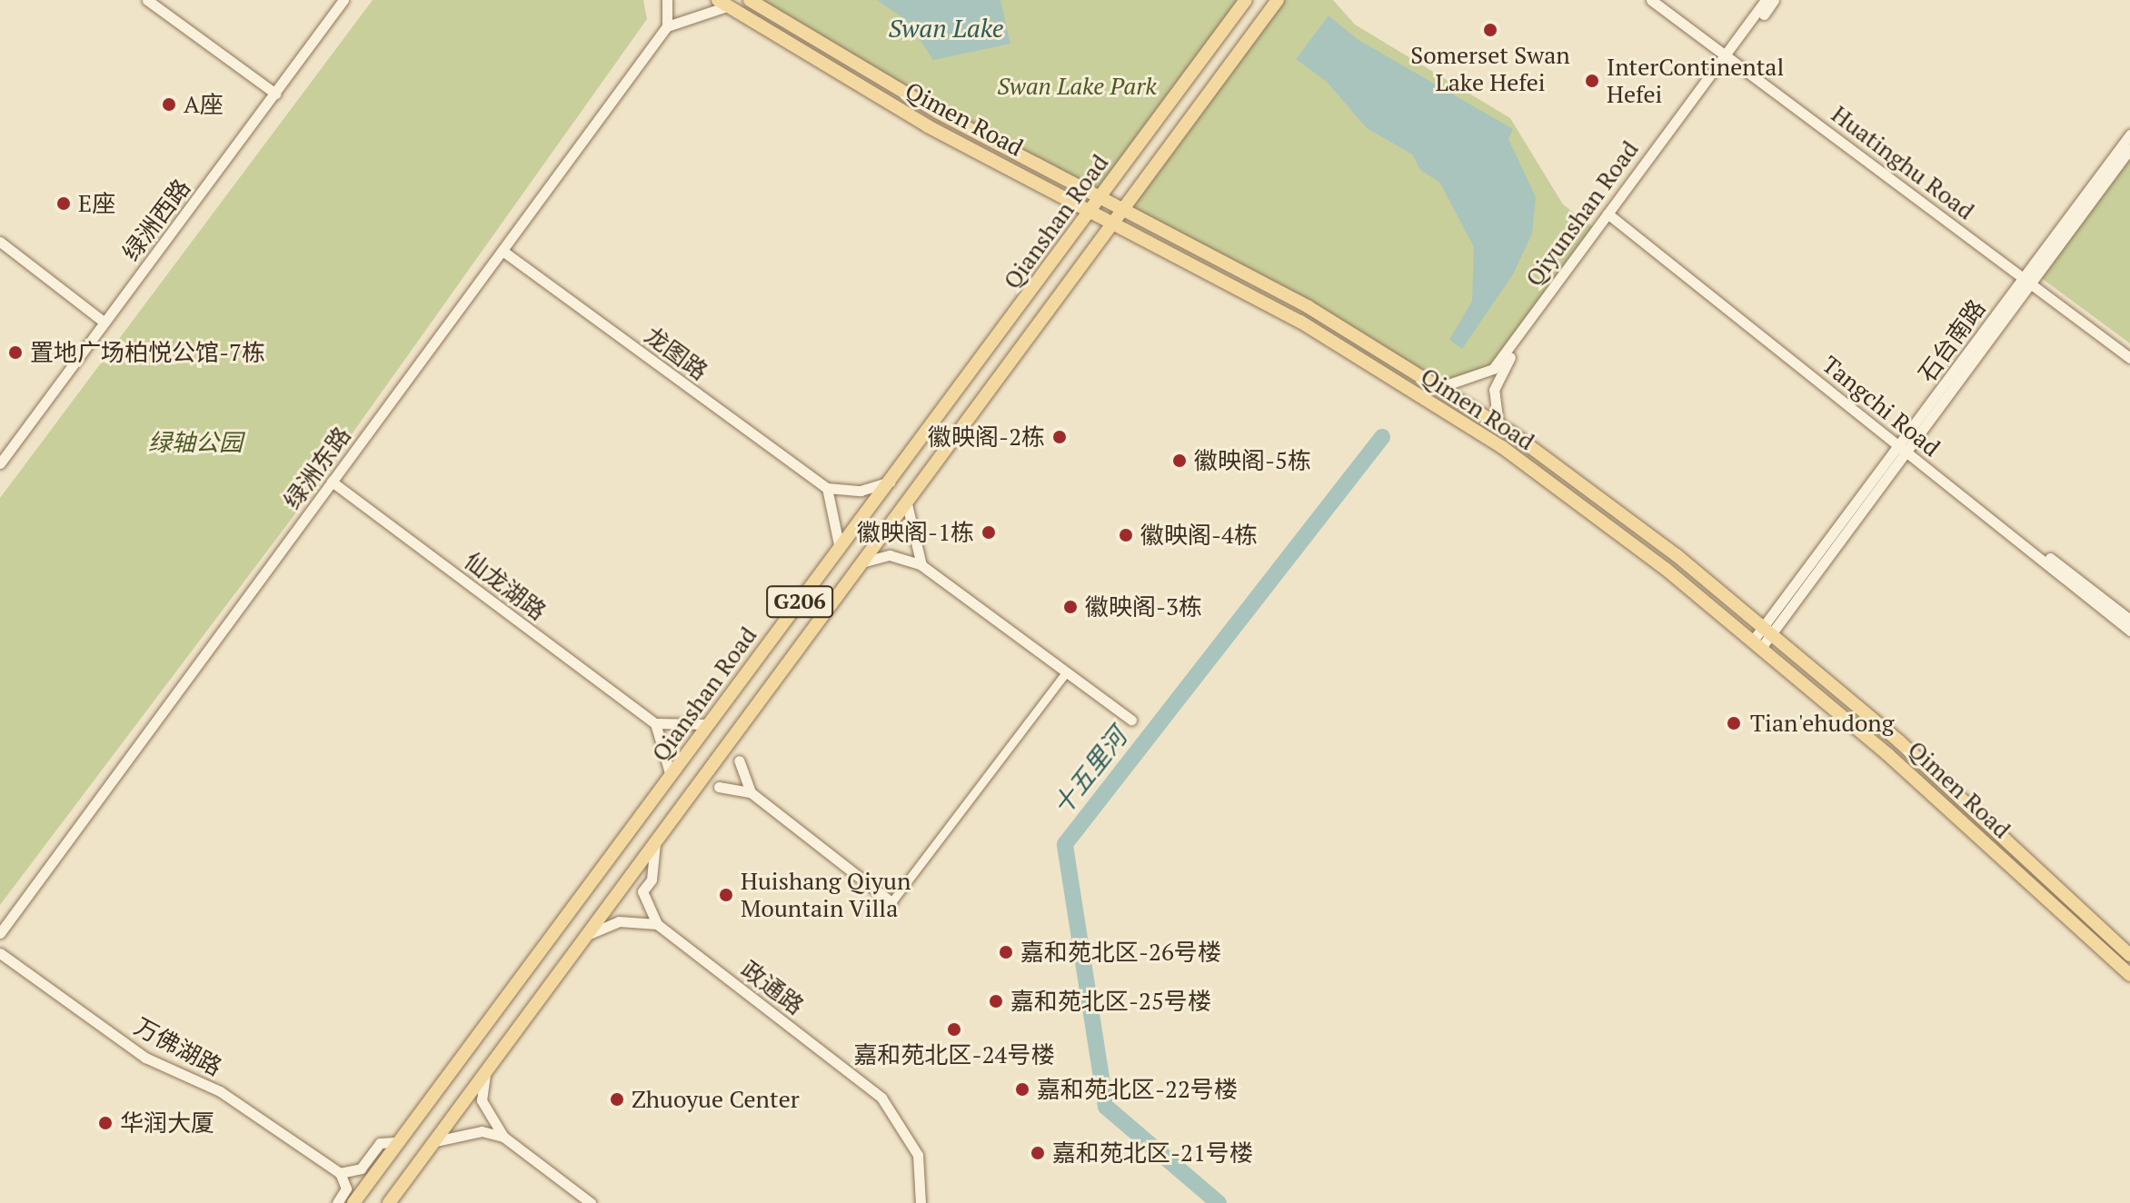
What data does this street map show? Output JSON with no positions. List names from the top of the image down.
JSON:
{
  "streets": {
    "main road": ["Qimen Road", "Qianshan Road", "G206"],
    "street": [
      "Huatinghu Road",
      "Qiyunshan Road",
      "绿洲西路",
      "石台南路",
      "龙图路",
      "Tangchi Road",
      "绿洲东路",
      "仙龙湖路",
      "政通路",
      "万佛湖路"
    ]
  },
  "crossings": [
    ["Qimen Road", "Qiyunshan Road"],
    ["Qimen Road", "Qianshan Road"],
    ["Qimen Road", "石台南路"],
    ["Huatinghu Road", "Qiyunshan Road"],
    ["Huatinghu Road", "石台南路"],
    ["Qiyunshan Road", "Tangchi Road"],
    ["石台南路", "Tangchi Road"],
    ["龙图路", "绿洲东路"],
    ["绿洲东路", "仙龙湖路"]
  ],
  "water": ["Swan Lake", "十五里河"],
  "parks": ["Swan Lake Park", "绿轴公园"],
  "places": [
    "Somerset Swan Lake Hefei",
    "InterContinental Hefei",
    "A座",
    "E座",
    "置地广场柏悦公馆-7栋",
    "徽映阁-2栋",
    "徽映阁-5栋",
    "徽映阁-1栋",
    "徽映阁-4栋",
    "徽映阁-3栋",
    "Tian'ehudong",
    "Huishang Qiyun Mountain Villa",
    "嘉和苑北区-26号楼",
    "嘉和苑北区-25号楼",
    "嘉和苑北区-24号楼",
    "嘉和苑北区-22号楼",
    "Zhuoyue Center",
    "华润大厦",
    "嘉和苑北区-21号楼"
  ]
}
